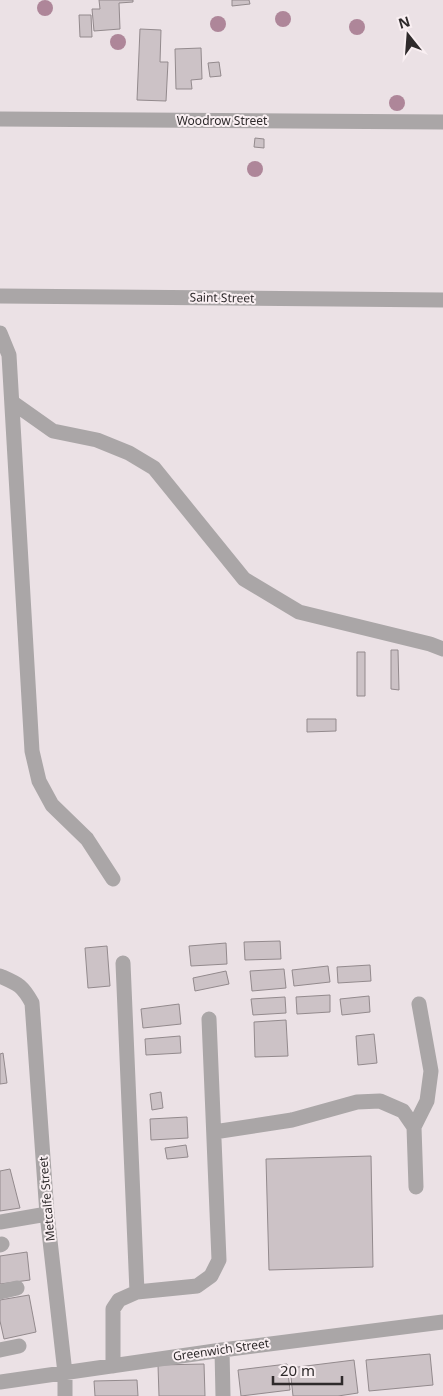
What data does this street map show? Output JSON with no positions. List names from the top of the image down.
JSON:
{
  "streets": {
    "street": [
      "Woodrow Street",
      "Saint Street",
      "Metcalfe Street",
      "Greenwich Street"
    ]
  },
  "crossings": [
    ["Metcalfe Street", "Greenwich Street"]
  ],
  "scale_bar": "20 m",
  "north": "top"
}
